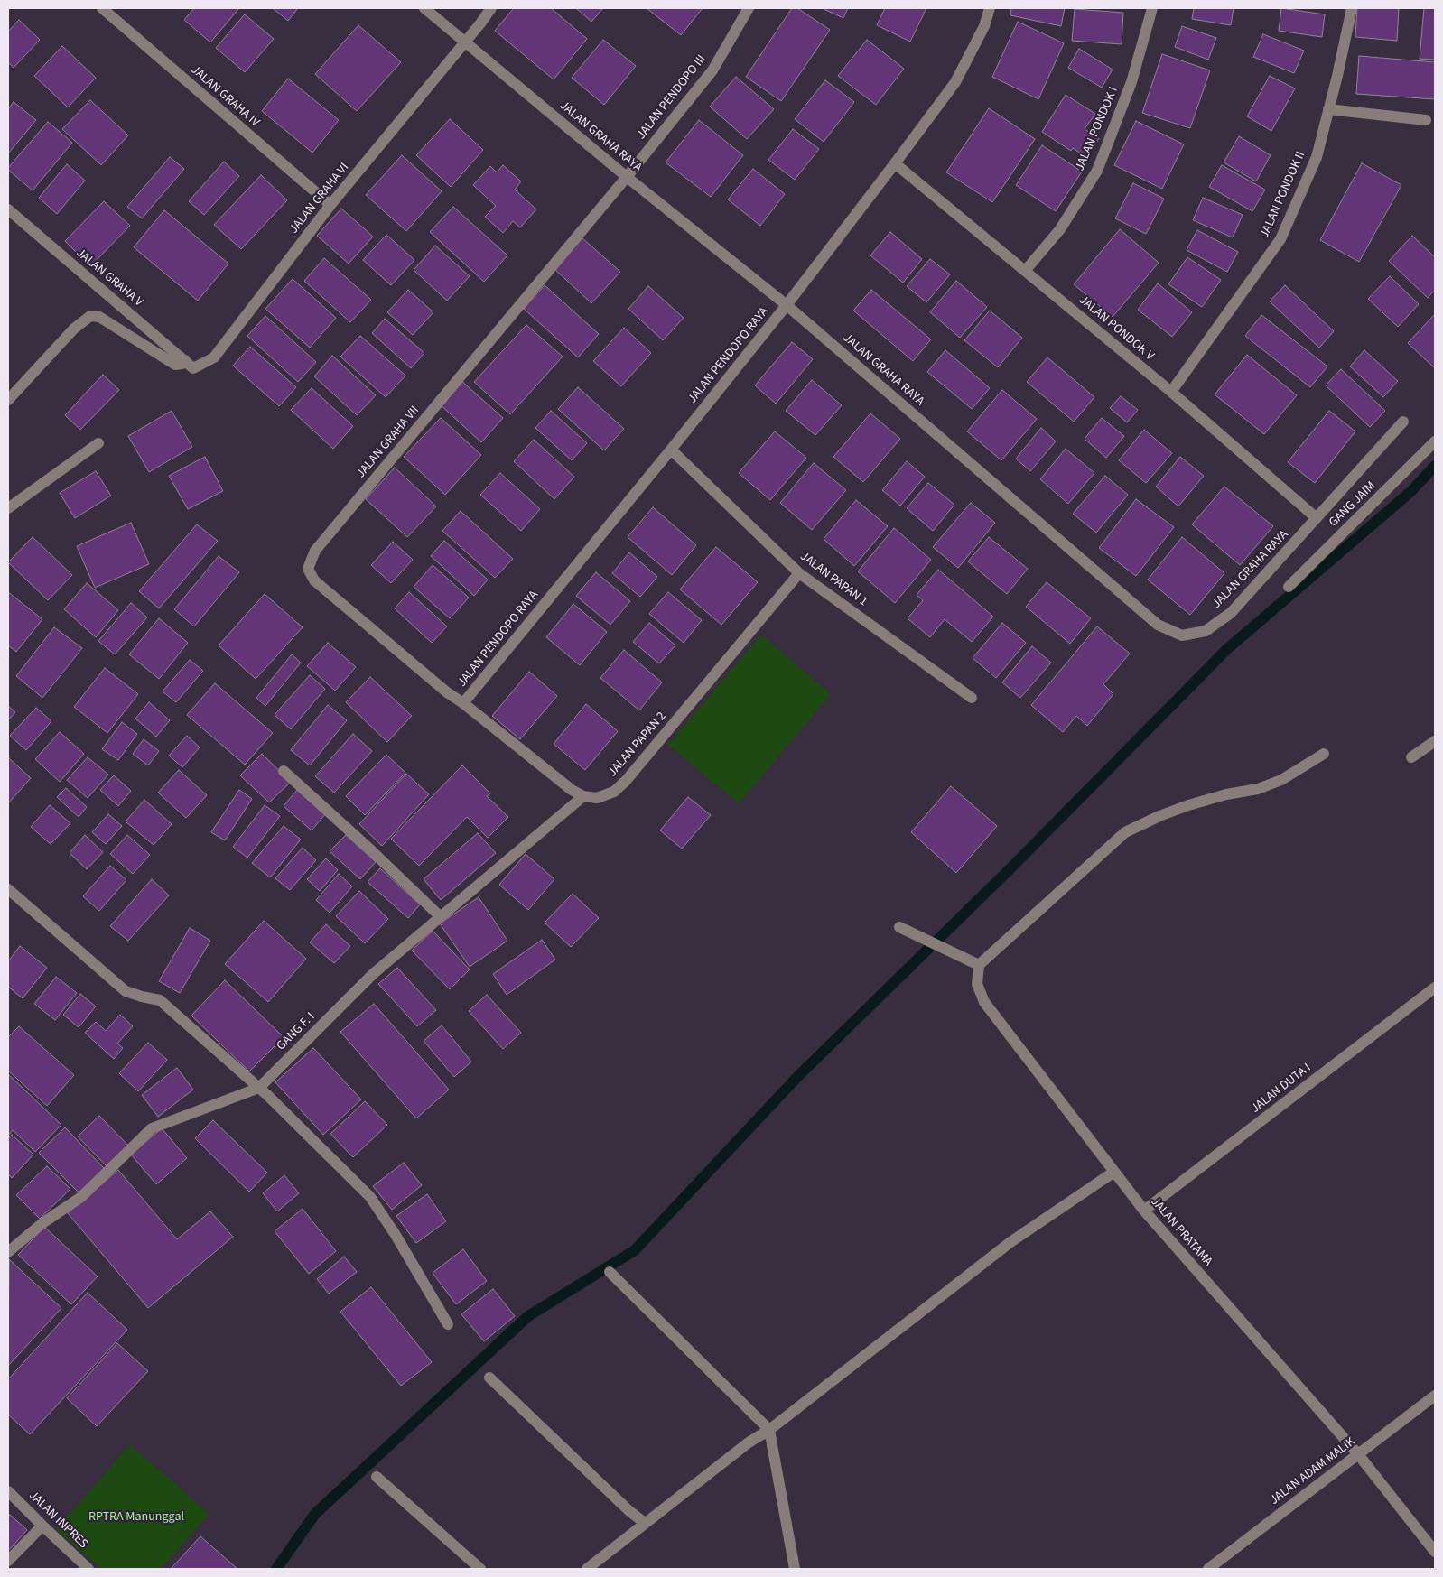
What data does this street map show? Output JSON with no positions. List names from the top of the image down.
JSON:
{
  "streets": {
    "street": [
      "JALAN GRAHA IV",
      "JALAN PENDOPO III",
      "JALAN PONDOK I",
      "JALAN GRAHA RAYA",
      "JALAN PONDOK II",
      "JALAN GRAHA VI",
      "JALAN GRAHA V",
      "JALAN PONDOK V",
      "JALAN PENDOPO RAYA",
      "JALAN GRAHA VII",
      "GANG JAIM",
      "JALAN PAPAN 1",
      "JALAN PAPAN 2",
      "GANG F. I",
      "JALAN DUTA I",
      "JALAN PRATAMA",
      "JALAN ADAM MALIK",
      "JALAN INPRES"
    ]
  },
  "crossings": [
    ["JALAN GRAHA IV", "JALAN GRAHA VI"],
    ["JALAN PENDOPO III", "JALAN GRAHA RAYA"],
    ["JALAN PENDOPO III", "JALAN GRAHA VII"],
    ["JALAN PONDOK I", "JALAN PONDOK V"],
    ["JALAN GRAHA RAYA", "JALAN GRAHA VI"],
    ["JALAN GRAHA RAYA", "JALAN PONDOK V"],
    ["JALAN GRAHA RAYA", "JALAN PENDOPO RAYA"],
    ["JALAN GRAHA RAYA", "JALAN GRAHA VII"],
    ["JALAN PONDOK II", "JALAN PONDOK V"],
    ["JALAN GRAHA VI", "JALAN GRAHA V"],
    ["JALAN PONDOK V", "JALAN PENDOPO RAYA"],
    ["JALAN PENDOPO RAYA", "JALAN GRAHA VII"],
    ["JALAN PENDOPO RAYA", "JALAN PAPAN 1"],
    ["JALAN PAPAN 1", "JALAN PAPAN 2"],
    ["JALAN PAPAN 2", "GANG F. I"],
    ["JALAN DUTA I", "JALAN PRATAMA"],
    ["JALAN PRATAMA", "JALAN ADAM MALIK"]
  ],
  "parks": ["RPTRA Manunggal"]
}
